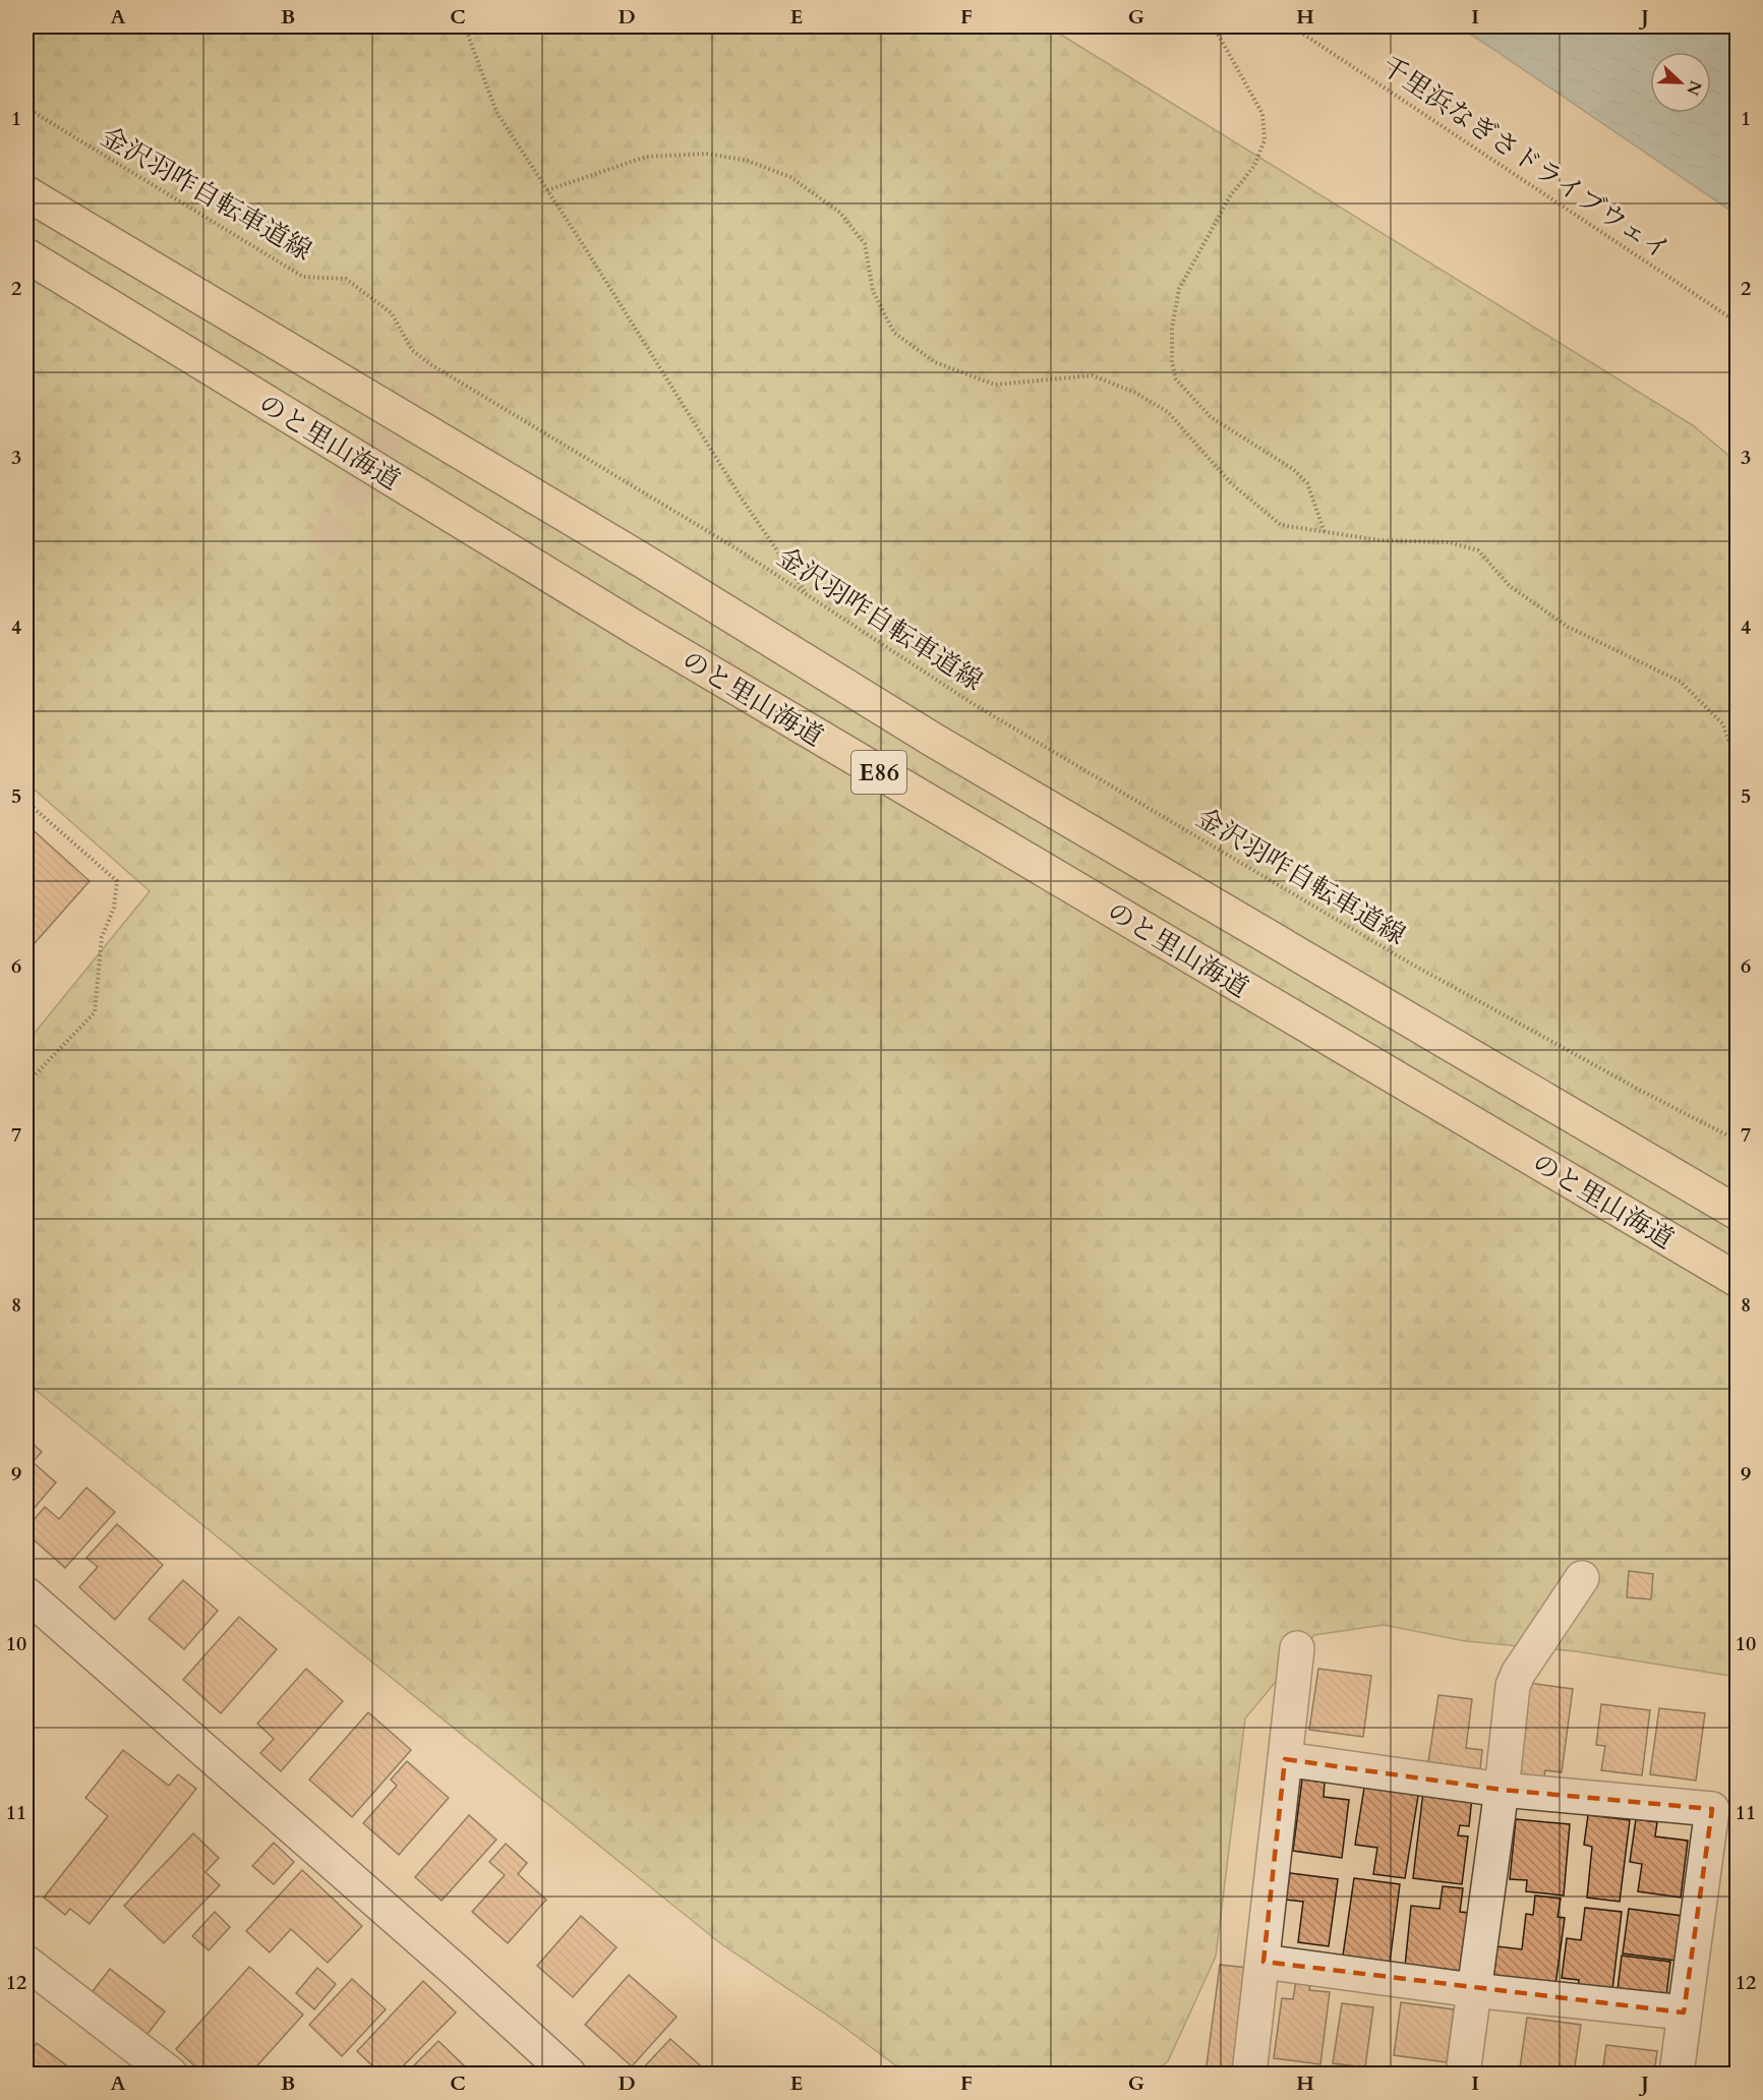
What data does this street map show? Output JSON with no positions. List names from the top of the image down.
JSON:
{
  "streets": {
    "highway": ["のと里山海道", "E86"],
    "path": ["千里浜なぎさドライブウェイ", "金沢羽咋自転車道線"]
  },
  "north": "right",
  "grid": {
    "columns": [
      "A",
      "B",
      "C",
      "D",
      "E",
      "F",
      "G",
      "H",
      "I",
      "J"
    ],
    "rows": [
      "1",
      "2",
      "3",
      "4",
      "5",
      "6",
      "7",
      "8",
      "9",
      "10",
      "11",
      "12"
    ]
  }
}
